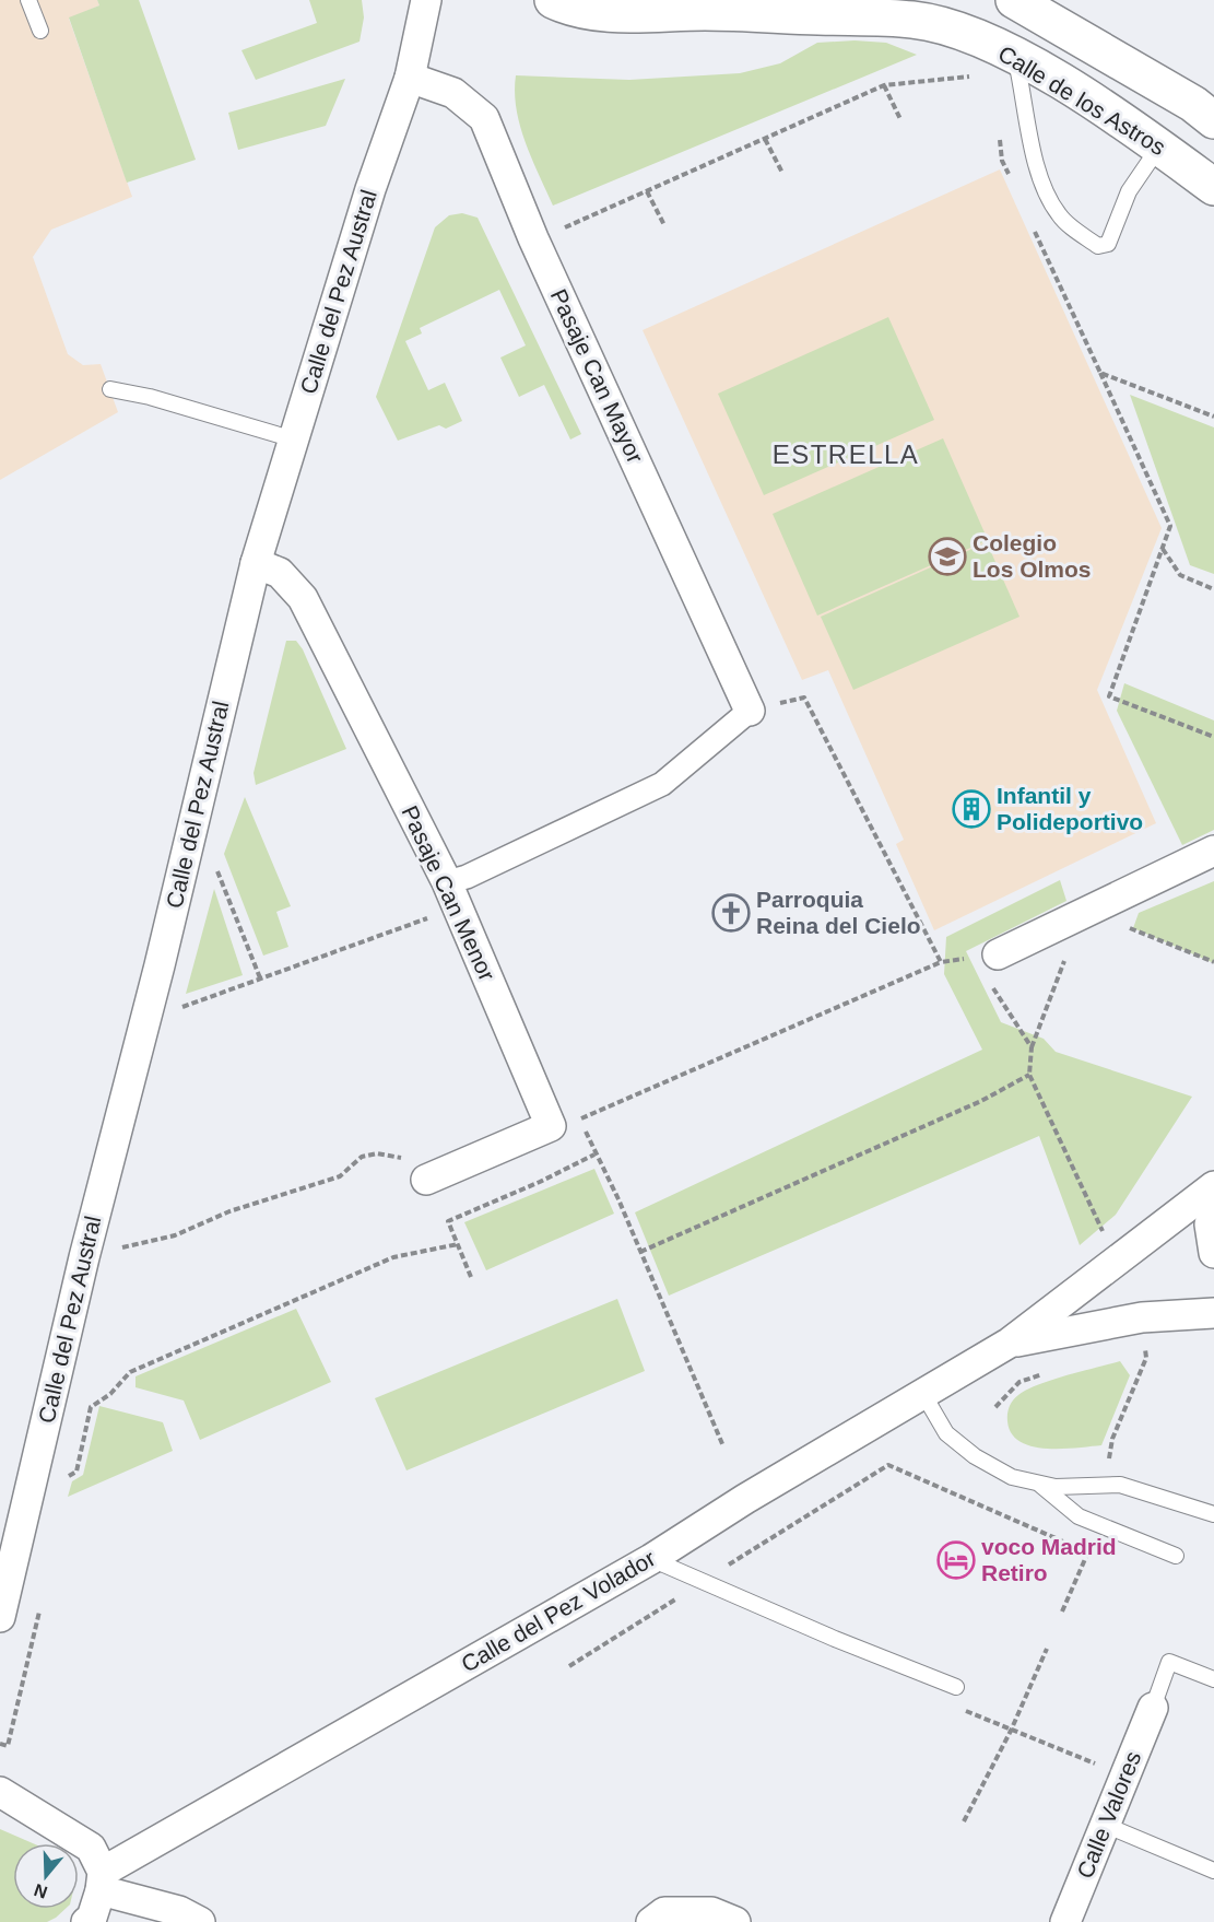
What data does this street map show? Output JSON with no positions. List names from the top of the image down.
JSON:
{
  "streets": {
    "main road": ["Calle de los Astros"],
    "street": [
      "Calle del Pez Austral",
      "Pasaje Can Mayor",
      "Pasaje Can Menor",
      "Calle del Pez Volador",
      "Calle Valores"
    ]
  },
  "crossings": [
    ["Calle del Pez Austral", "Pasaje Can Mayor"],
    ["Calle del Pez Austral", "Pasaje Can Menor"]
  ],
  "districts": ["ESTRELLA"],
  "places": {
    "school or university": ["Colegio Los Olmos"],
    "building": ["Infantil y Polideportivo"],
    "church": ["Parroquia Reina del Cielo"],
    "hotel": ["voco Madrid Retiro"]
  },
  "north": "bottom"
}
